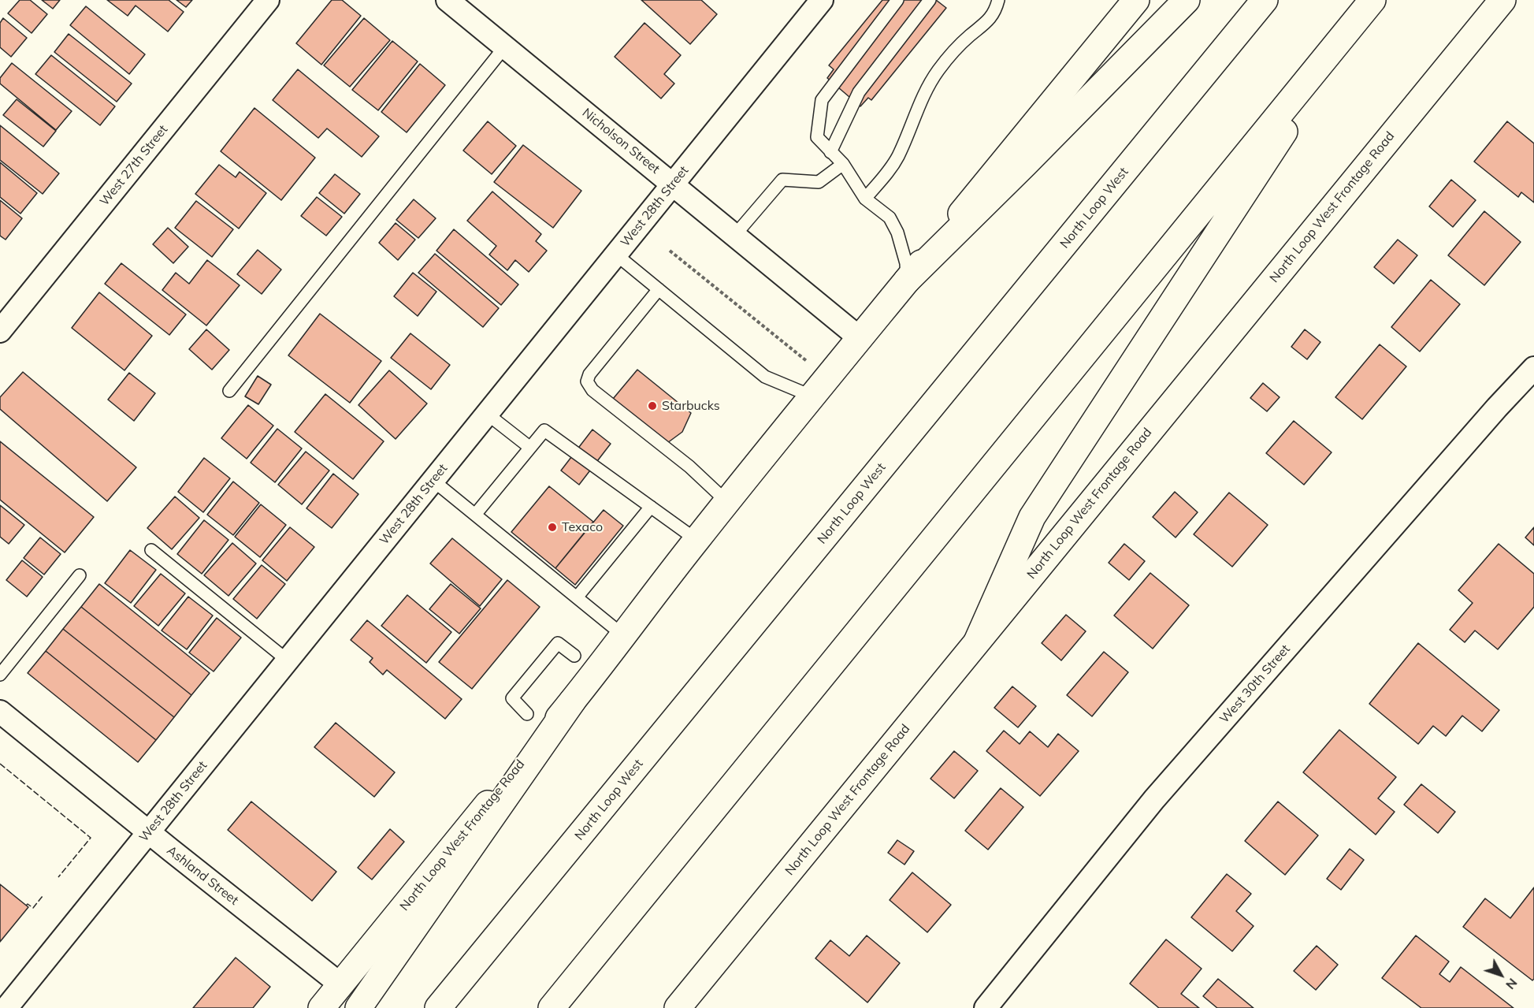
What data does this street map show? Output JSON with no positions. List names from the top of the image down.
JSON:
{
  "streets": {
    "main road": ["North Loop West Frontage Road", "North Loop West"],
    "street": [
      "Nicholson Street",
      "West 27th Street",
      "West 28th Street",
      "West 30th Street",
      "Ashland Street"
    ]
  },
  "crossings": [
    ["Nicholson Street", "West 28th Street"],
    ["Nicholson Street", "North Loop West Frontage Road"],
    ["West 28th Street", "Ashland Street"],
    ["North Loop West Frontage Road", "Ashland Street"]
  ],
  "places": ["Starbucks", "Texaco"],
  "north": "bottom right"
}
